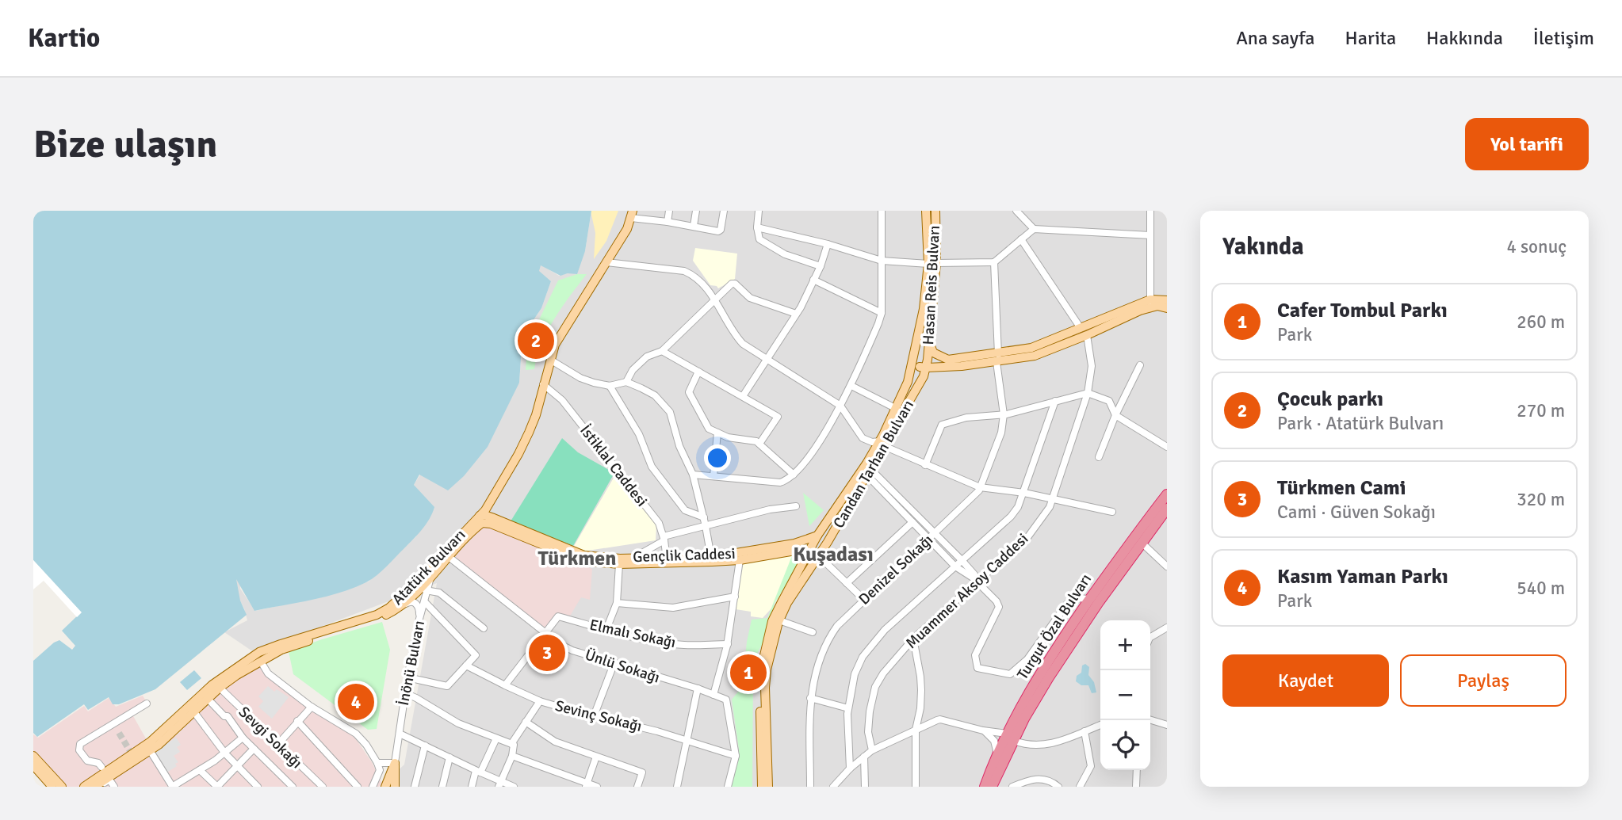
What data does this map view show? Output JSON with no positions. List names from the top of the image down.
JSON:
{
  "streets": {
    "highway": ["Turgut Özal Bulvarı"],
    "main road": [
      "Hasan Reis Bulvarı",
      "Candan Tarhan Bulvarı",
      "Gençlik Caddesi",
      "Atatürk Bulvarı",
      "İnönü Bulvarı"
    ],
    "street": [
      "İstiklal Caddesi",
      "Denizel Sokağı",
      "Muammer Aksoy Caddesi",
      "Elmalı Sokağı",
      "Ünlü Sokağı",
      "Sevinç Sokağı",
      "Sevgi Sokağı"
    ]
  },
  "crossings": [
    ["Hasan Reis Bulvarı", "Candan Tarhan Bulvarı"],
    ["Candan Tarhan Bulvarı", "Gençlik Caddesi"],
    ["İstiklal Caddesi", "Gençlik Caddesi"],
    ["İstiklal Caddesi", "Atatürk Bulvarı"],
    ["Gençlik Caddesi", "Atatürk Bulvarı"],
    ["Atatürk Bulvarı", "İnönü Bulvarı"],
    ["Atatürk Bulvarı", "Ünlü Sokağı"],
    ["Atatürk Bulvarı", "Sevgi Sokağı"],
    ["Elmalı Sokağı", "Ünlü Sokağı"],
    ["Ünlü Sokağı", "Sevinç Sokağı"]
  ],
  "districts": ["Kuşadası", "Türkmen"],
  "page": {
    "header": "Kartio",
    "nav": [
      "Ana sayfa",
      "Harita",
      "Hakkında",
      "İletişim"
    ],
    "buttons": [
      "Yol tarifi",
      ["Kaydet", "Paylaş"]
    ],
    "title": "Bize ulaşın",
    "heading": ["Yakında", "4 sonuç"],
    "list": [
      {
        "mark": "1",
        "name": "Cafer Tombul Parkı",
        "note": "Park",
        "value": "260 m"
      },
      {
        "mark": "2",
        "name": "Çocuk parkı",
        "note": "Park · Atatürk Bulvarı",
        "value": "270 m"
      },
      {
        "mark": "3",
        "name": "Türkmen Cami",
        "note": "Cami · Güven Sokağı",
        "value": "320 m"
      },
      {
        "mark": "4",
        "name": "Kasım Yaman Parkı",
        "note": "Park",
        "value": "540 m"
      }
    ],
    "pins": [
      "2",
      "3",
      "1",
      "4"
    ],
    "map_buttons": ["+", "−"]
  }
}
